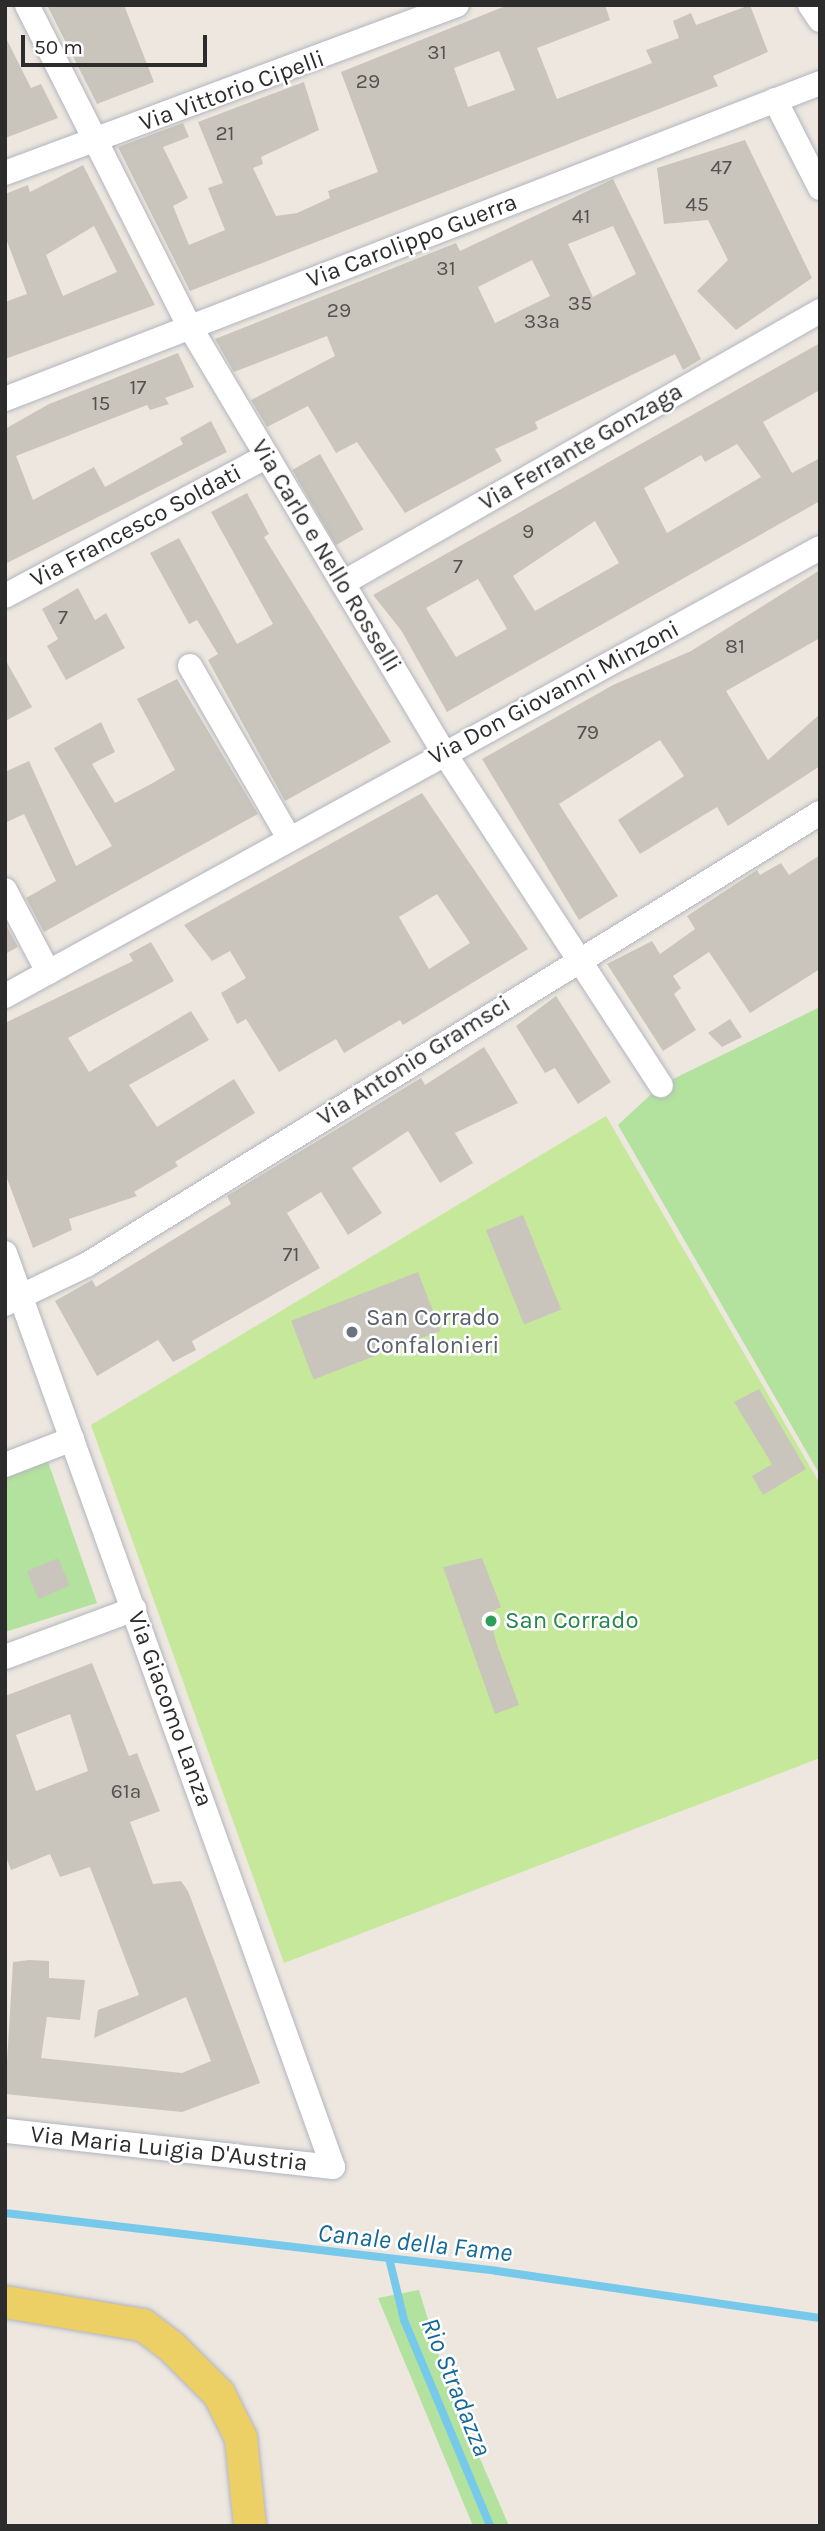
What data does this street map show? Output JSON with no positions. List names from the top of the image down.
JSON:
{
  "streets": {
    "street": [
      "Via Vittorio Cipelli",
      "Via Carolippo Guerra",
      "Via Ferrante Gonzaga",
      "Via Francesco Soldati",
      "Via Carlo e Nello Rosselli",
      "Via Don Giovanni Minzoni",
      "Via Antonio Gramsci",
      "Via Giacomo Lanza",
      "Via Maria Luigia D'Austria"
    ]
  },
  "crossings": [
    ["Via Vittorio Cipelli", "Via Carlo e Nello Rosselli"],
    ["Via Carolippo Guerra", "Via Carlo e Nello Rosselli"],
    ["Via Ferrante Gonzaga", "Via Carlo e Nello Rosselli"],
    ["Via Francesco Soldati", "Via Carlo e Nello Rosselli"],
    ["Via Carlo e Nello Rosselli", "Via Don Giovanni Minzoni"],
    ["Via Carlo e Nello Rosselli", "Via Antonio Gramsci"],
    ["Via Antonio Gramsci", "Via Giacomo Lanza"],
    ["Via Giacomo Lanza", "Via Maria Luigia D'Austria"]
  ],
  "water": ["Canale della Fame", "Rio Stradazza"],
  "places": ["San Corrado Confalonieri", "San Corrado"],
  "house_numbers": [
    "31",
    "29",
    "21",
    "47",
    "45",
    "41",
    "31",
    "35",
    "29",
    "33a",
    "17",
    "15",
    "9",
    "7",
    "7",
    "81",
    "79",
    "71",
    "61a"
  ],
  "scale_bar": "50 m"
}
